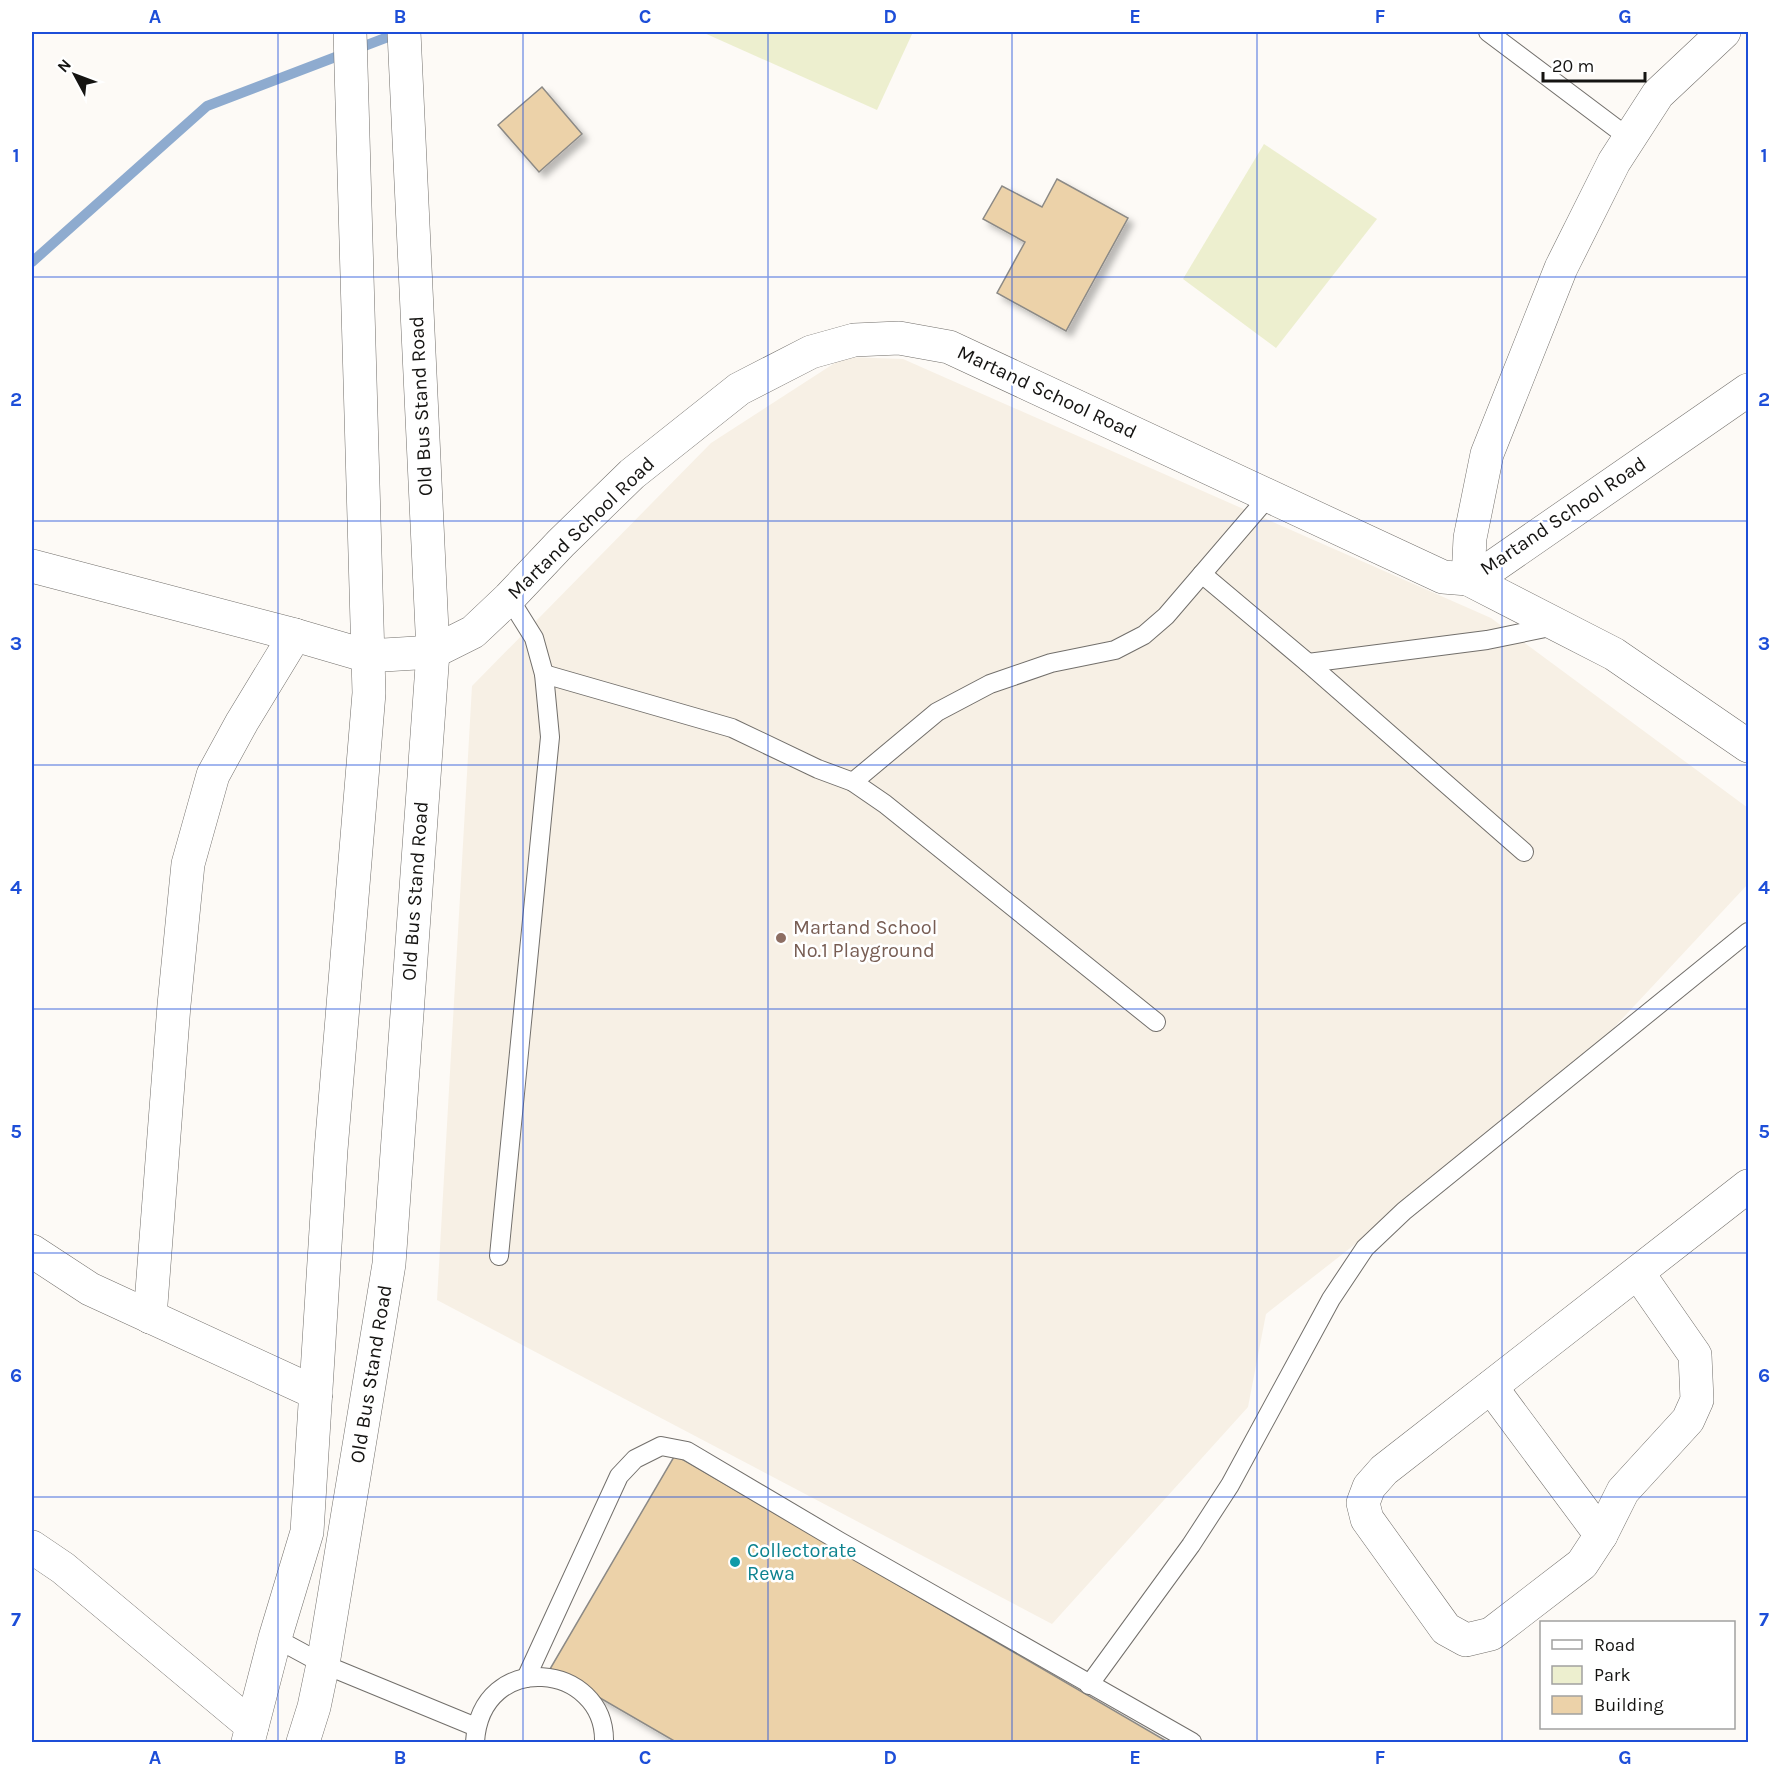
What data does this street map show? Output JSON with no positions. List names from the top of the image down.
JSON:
{
  "streets": {
    "street": ["Martand School Road", "Old Bus Stand Road"]
  },
  "crossings": [
    ["Martand School Road", "Old Bus Stand Road"]
  ],
  "places": ["Martand School No.1 Playground", "Collectorate Rewa"],
  "legend": ["Road", "Park", "Building"],
  "scale_bar": "20 m",
  "north": "top left",
  "grid": {
    "columns": [
      "A",
      "B",
      "C",
      "D",
      "E",
      "F",
      "G"
    ],
    "rows": [
      "1",
      "2",
      "3",
      "4",
      "5",
      "6",
      "7"
    ]
  }
}
